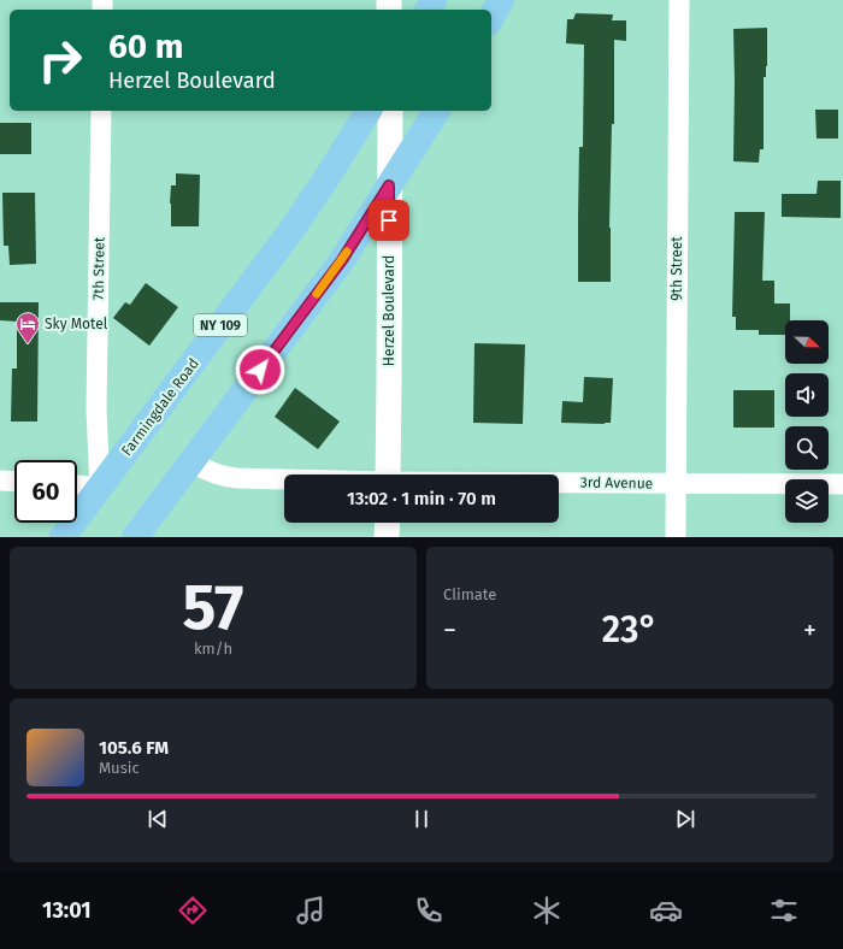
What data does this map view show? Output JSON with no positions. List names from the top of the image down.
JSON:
{
  "streets": {
    "main road": ["NY 109", "Farmingdale Road"],
    "street": [
      "7th Street",
      "9th Street",
      "Herzel Boulevard",
      "3rd Avenue"
    ]
  },
  "crossings": [
    ["7th Street", "Farmingdale Road"],
    ["9th Street", "3rd Avenue"]
  ],
  "places": {
    "hotel": ["Sky Motel"]
  },
  "north": "right",
  "page": {
    "turn": ["60 m", "Herzel Boulevard"],
    "limit": "60",
    "trip": "13:02 · 1 min · 70 m",
    "tile": [
      ["57", "km/h"],
      "Climate"
    ],
    "heat": ["−", "23°", "+"],
    "song": ["105.6 FM", "Music"],
    "tabs": "13:01"
  }
}
